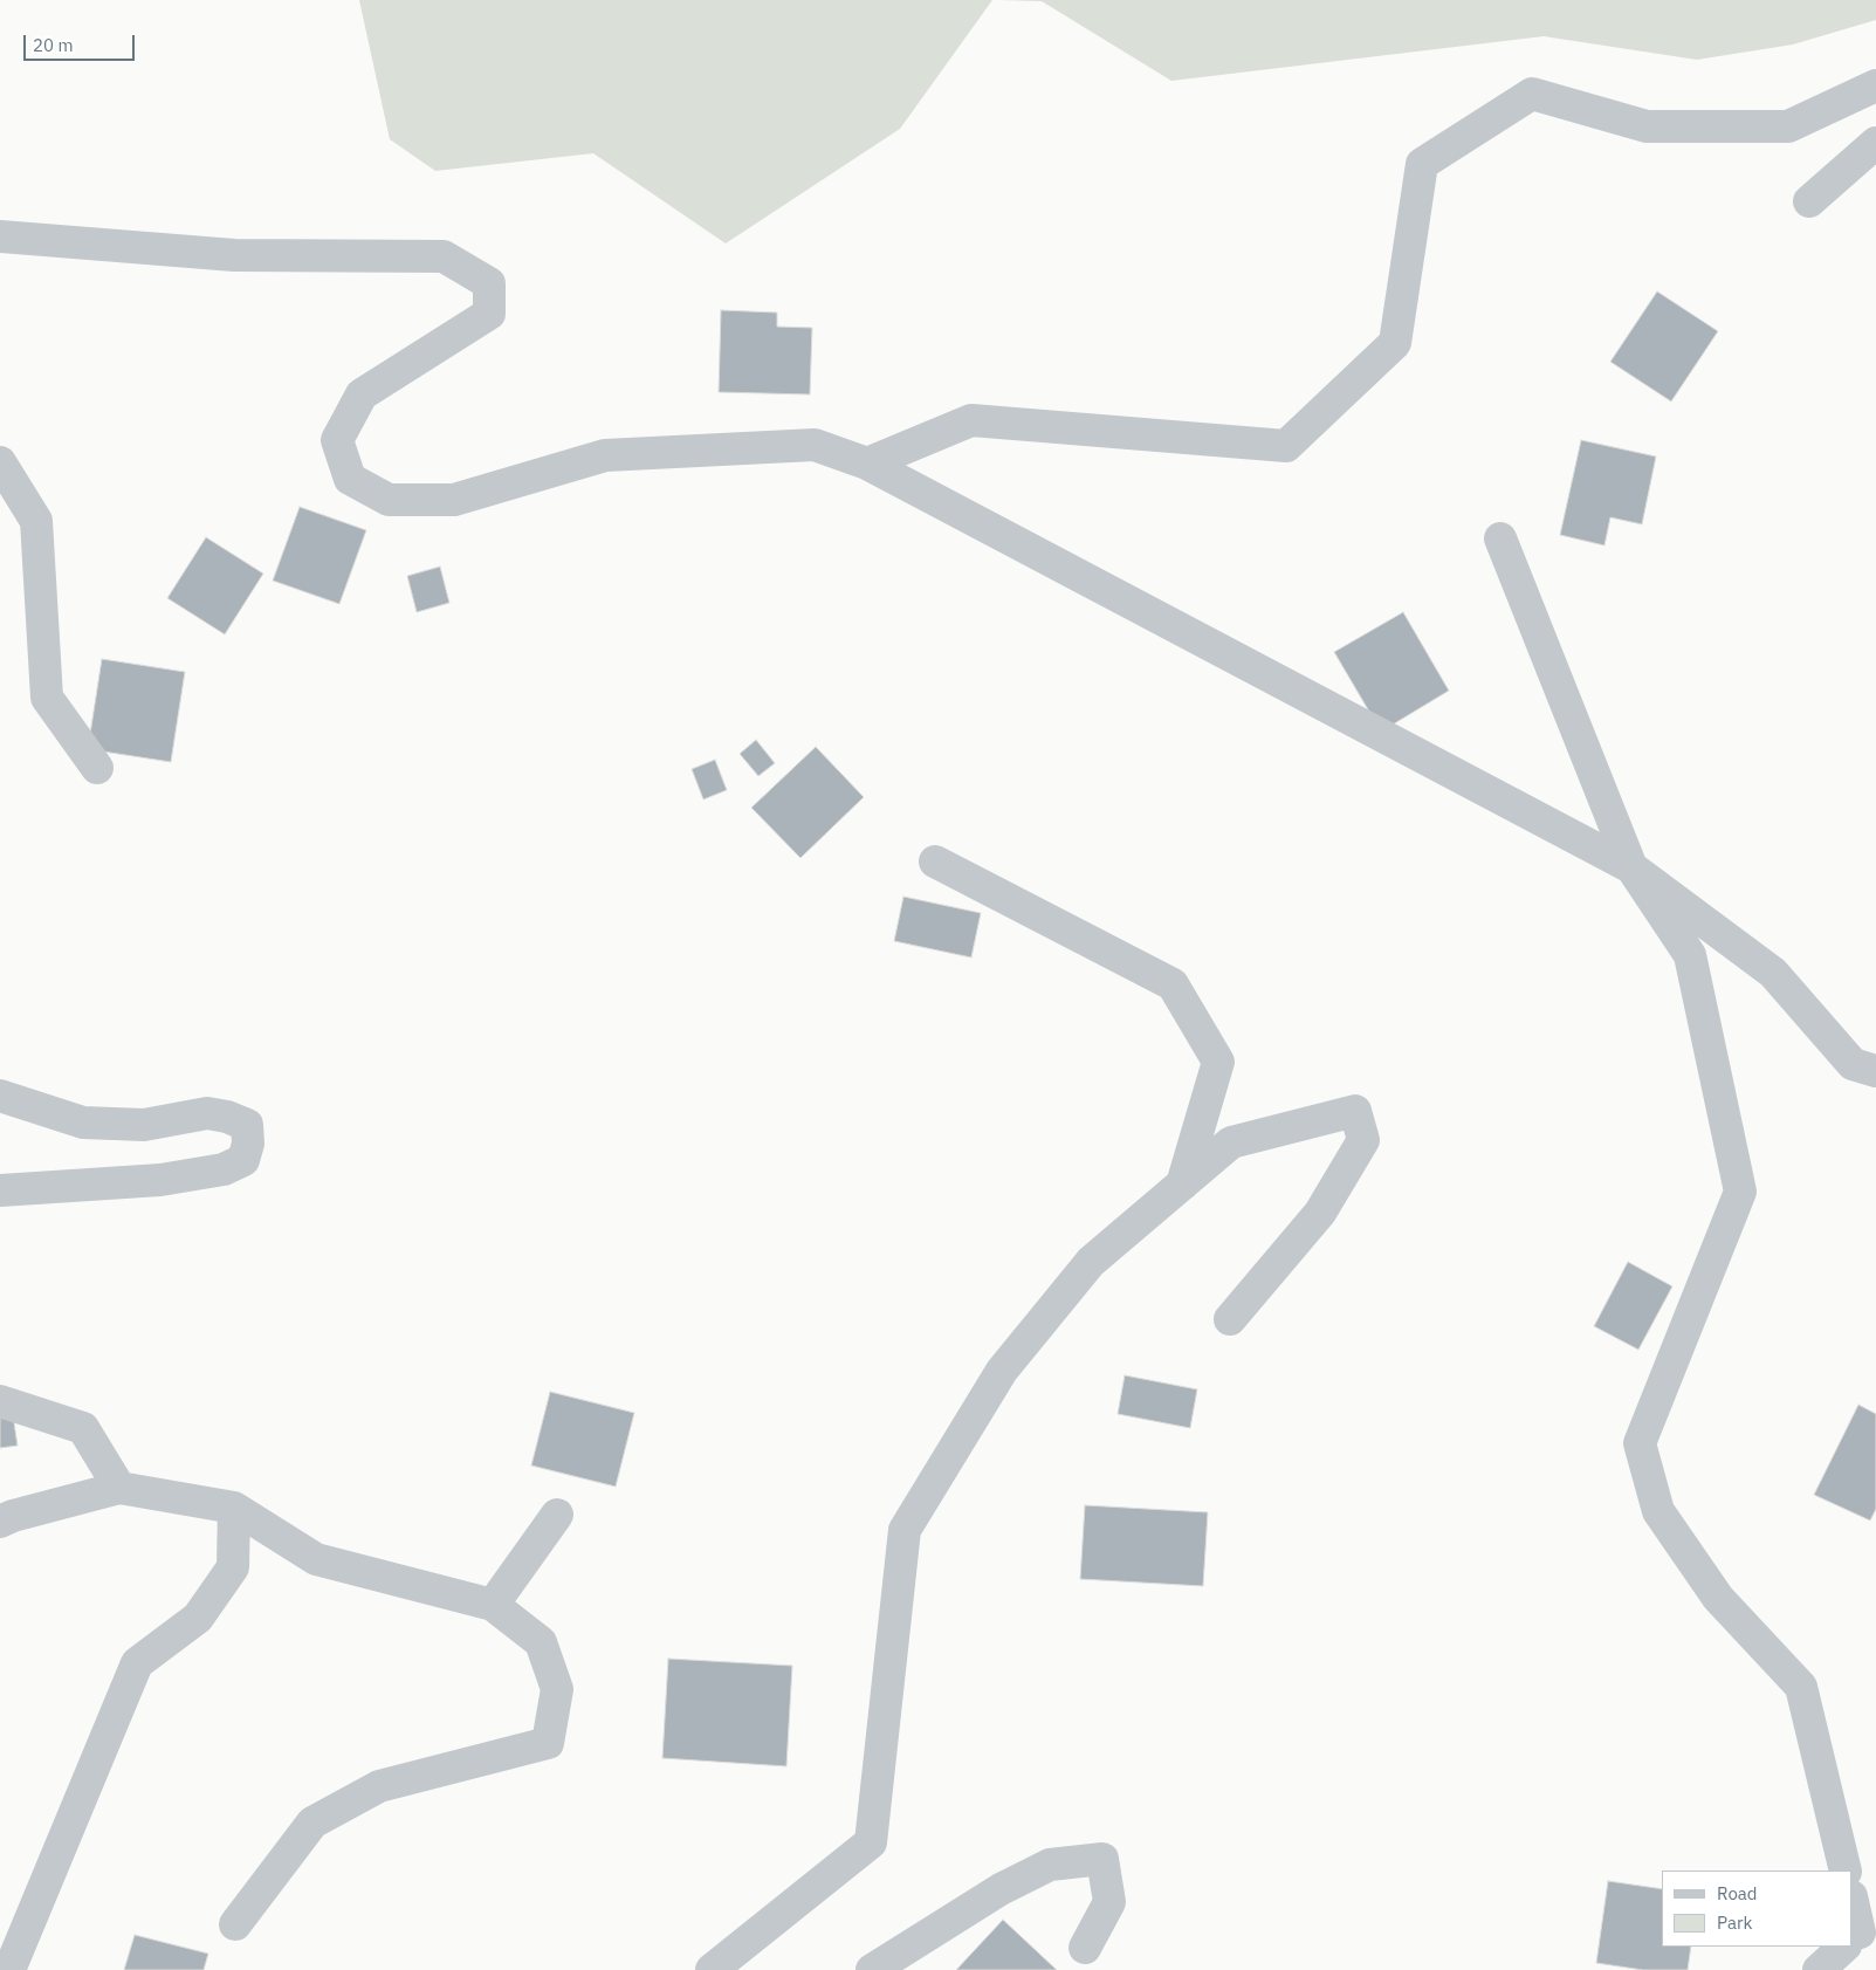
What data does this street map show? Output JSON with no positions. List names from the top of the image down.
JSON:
{
  "legend": ["Road", "Park"],
  "scale_bar": "20 m"
}
